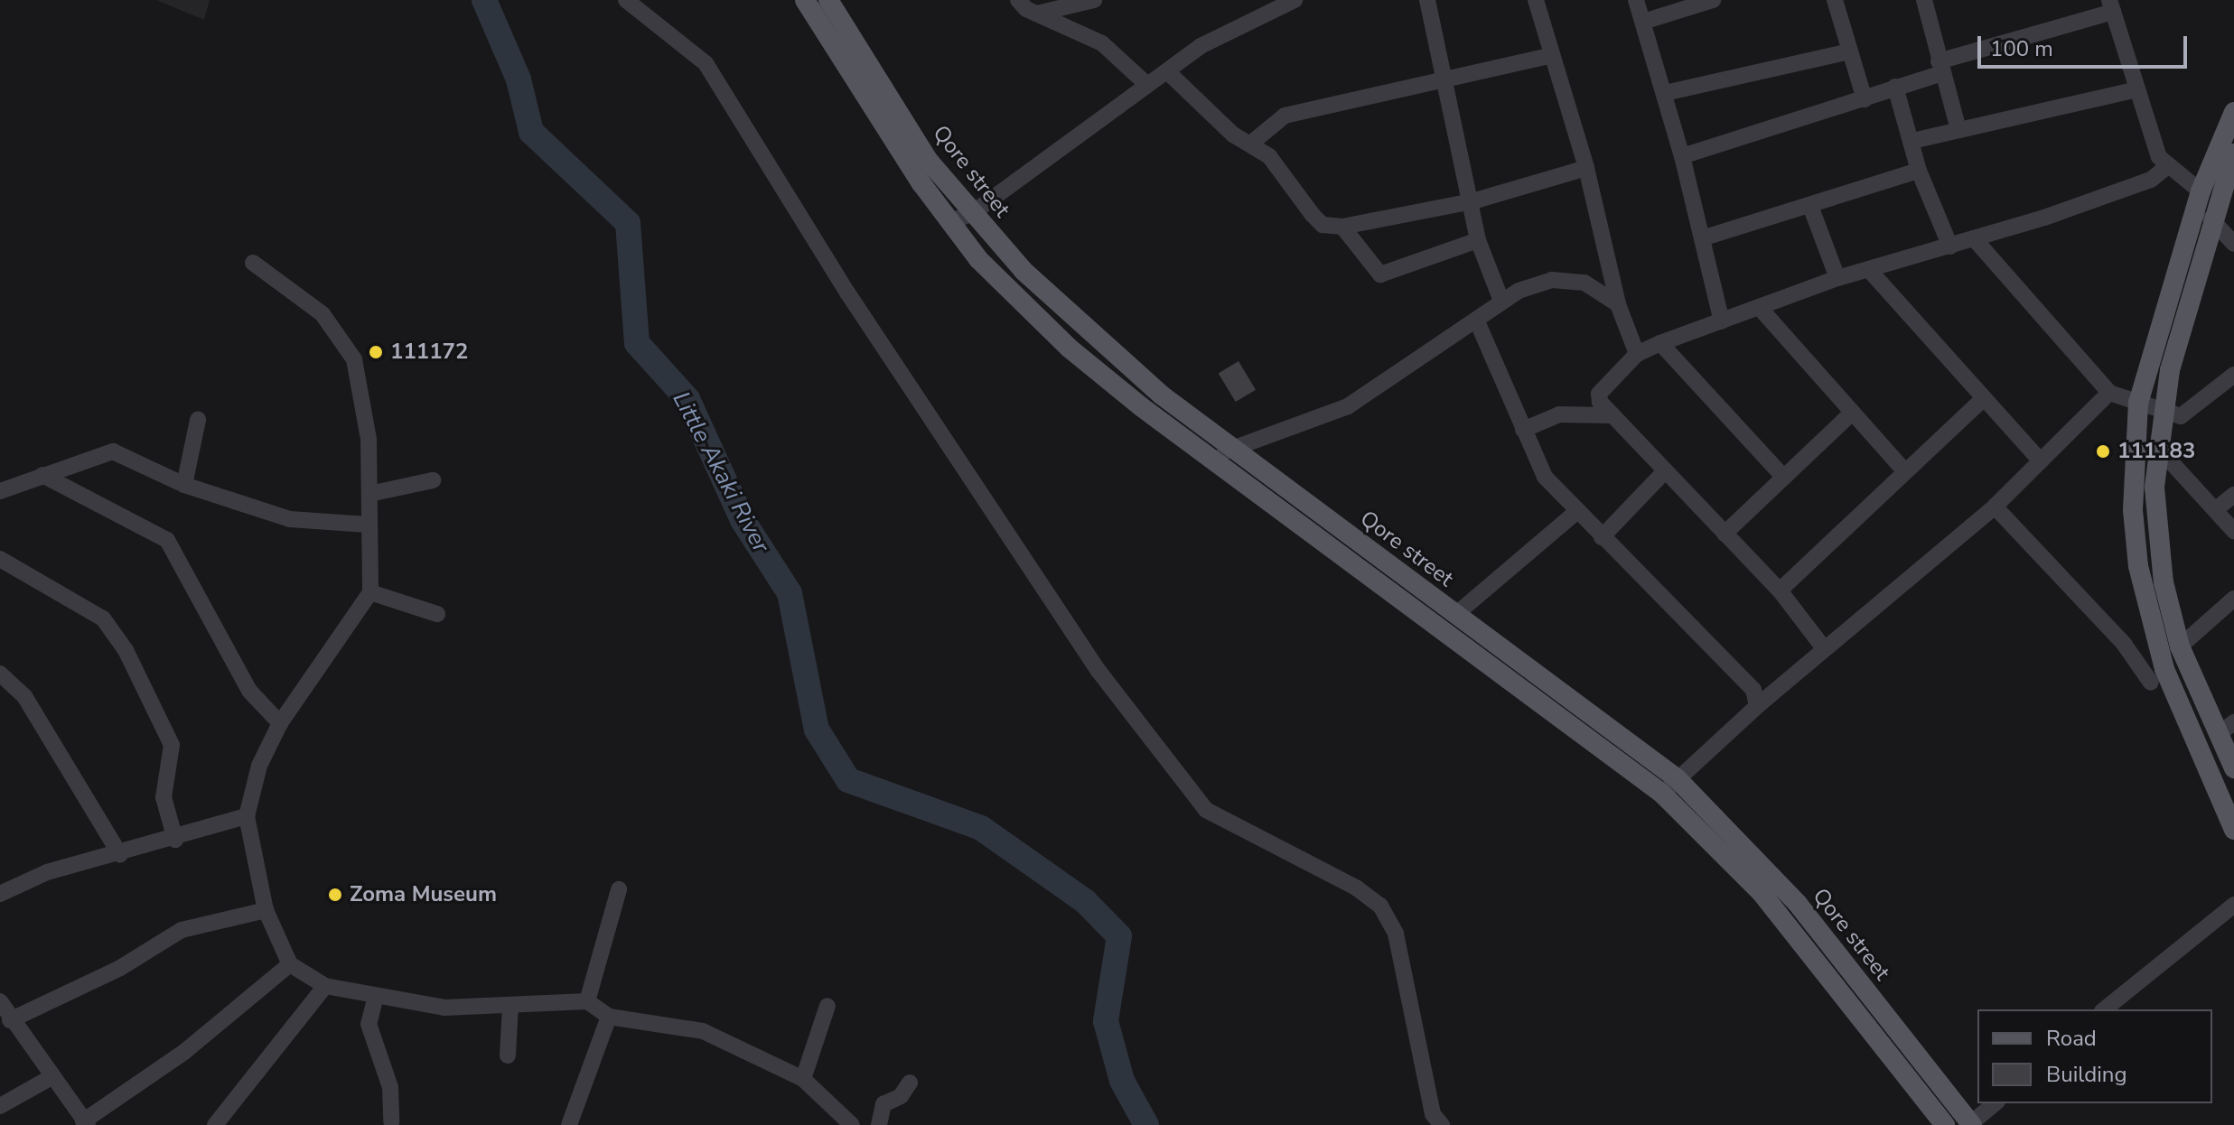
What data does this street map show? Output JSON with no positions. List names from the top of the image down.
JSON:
{
  "streets": {
    "main road": ["Qore street"]
  },
  "water": ["Little Akaki River"],
  "places": ["111172", "111183", "Zoma Museum"],
  "legend": ["Road", "Building"],
  "scale_bar": "100 m"
}
